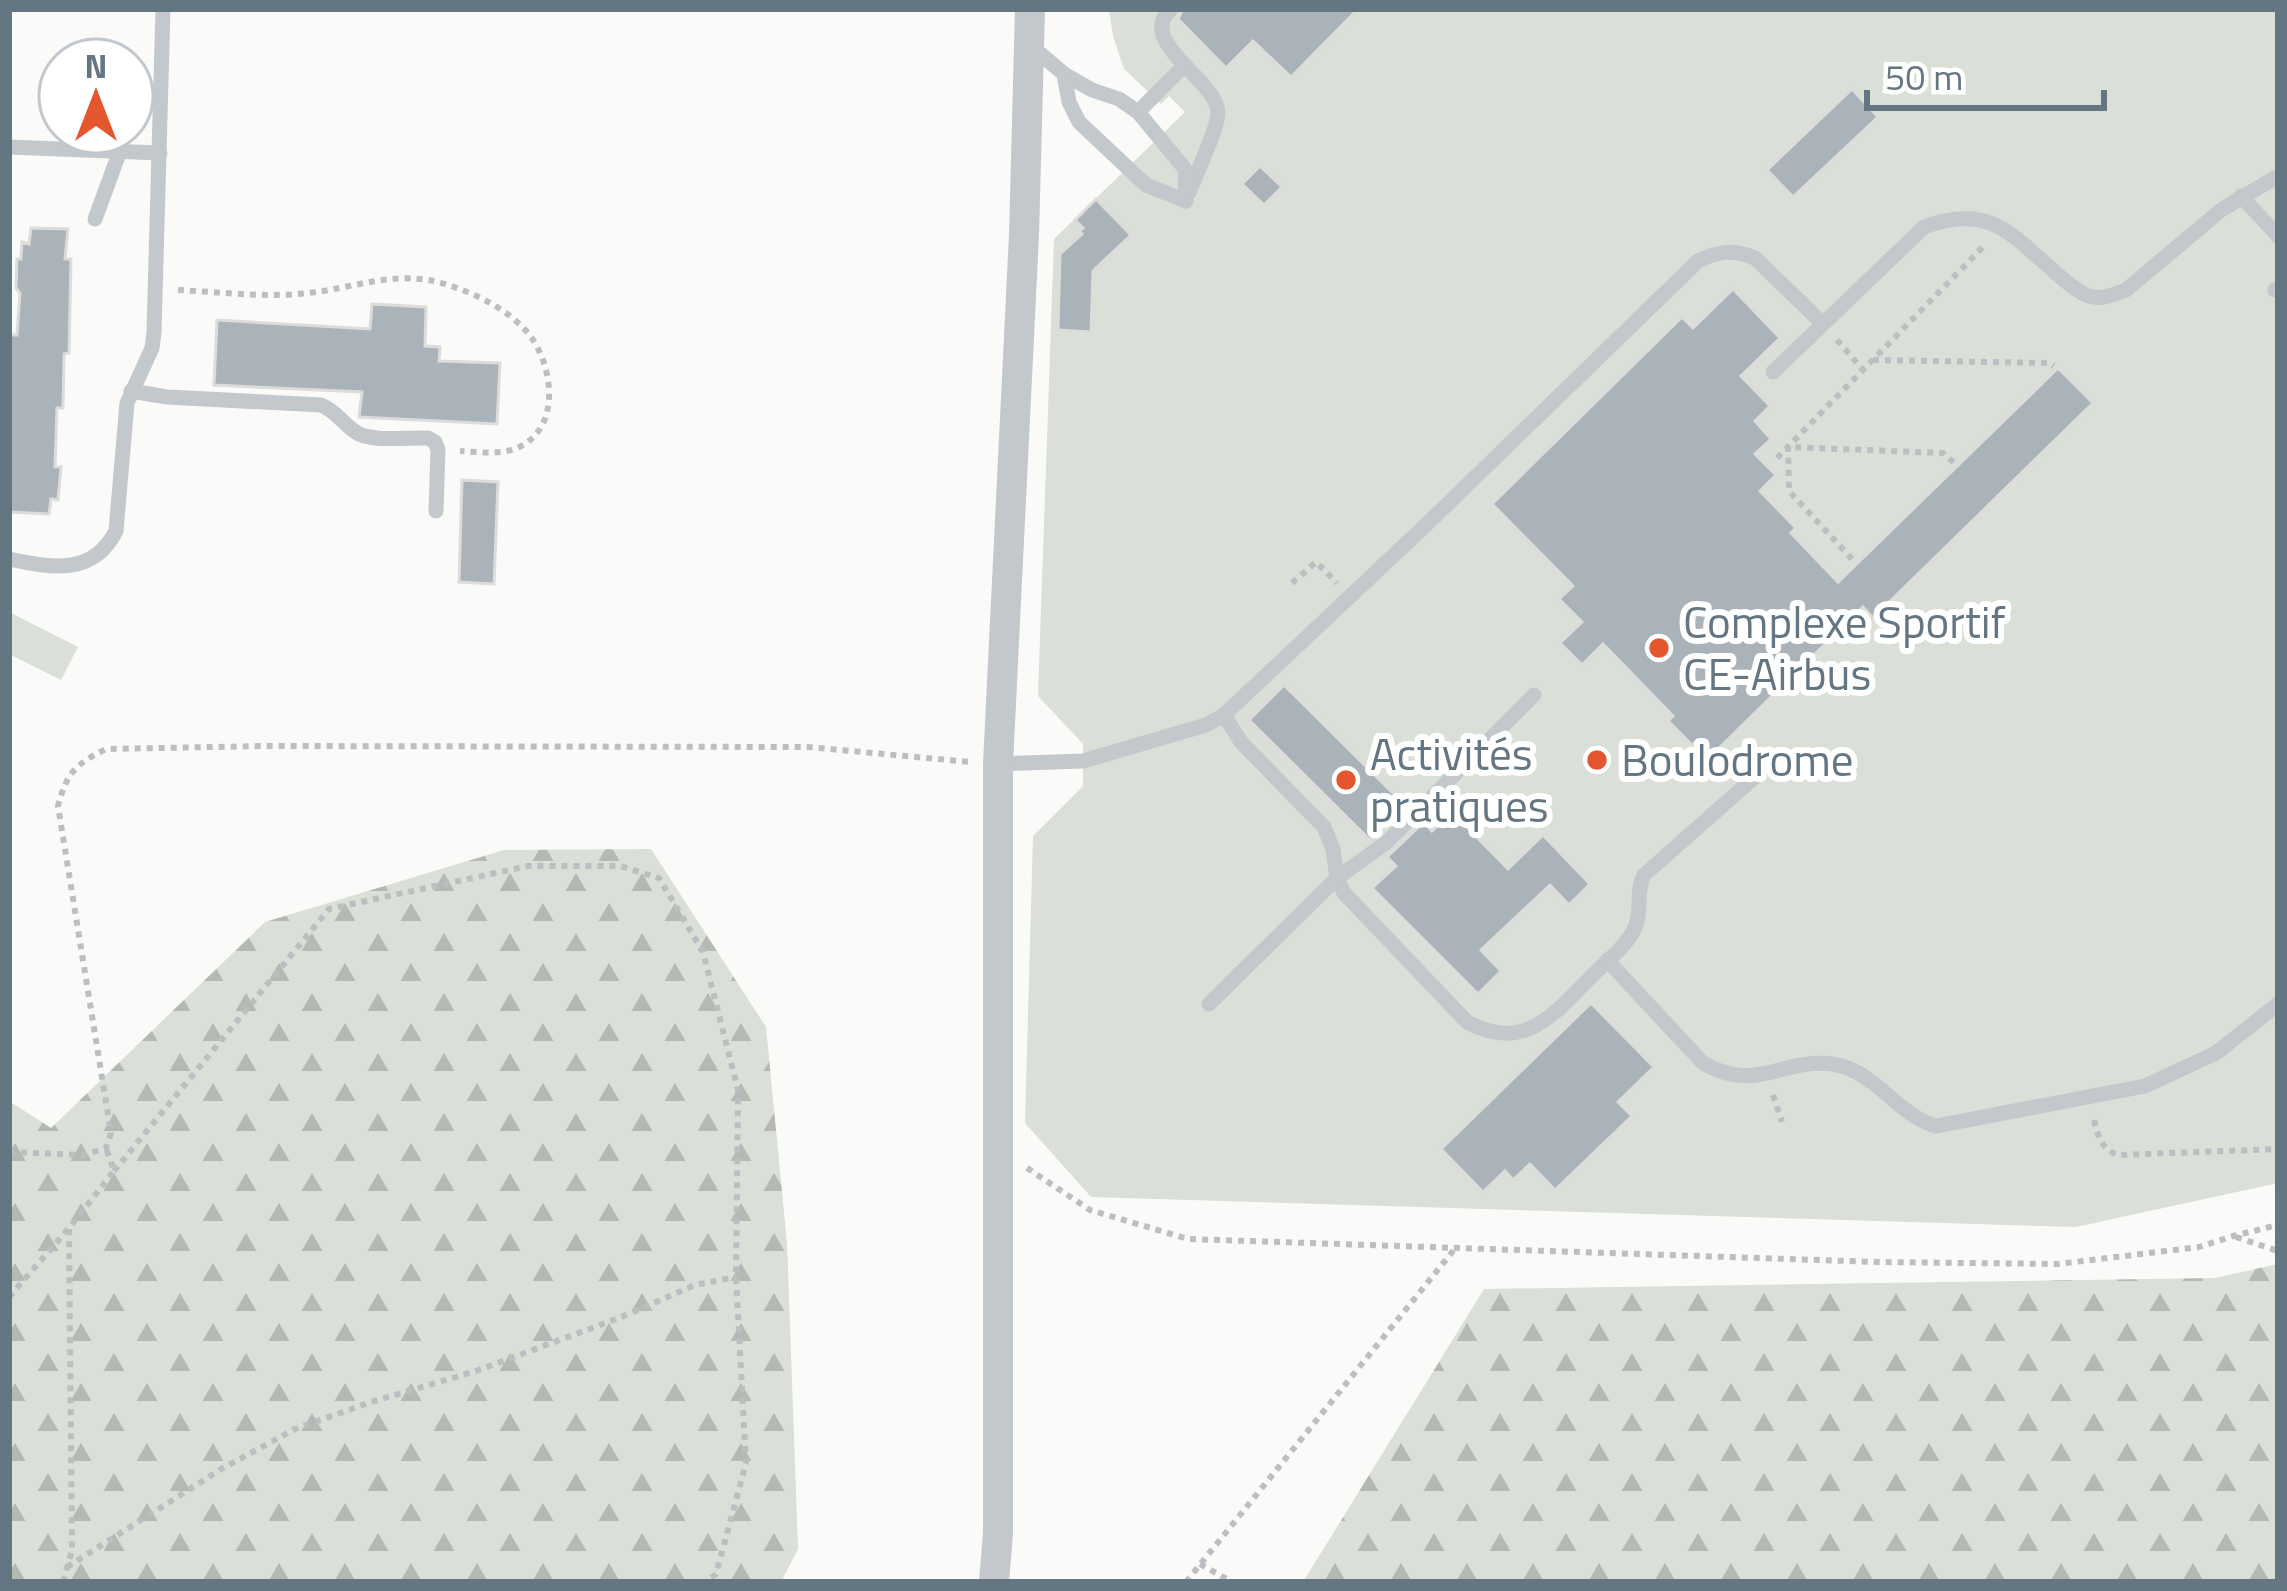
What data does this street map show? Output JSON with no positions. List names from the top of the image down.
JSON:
{
  "places": ["Complexe Sportif CE-Airbus", "Boulodrome", "Activités pratiques"],
  "scale_bar": "50 m",
  "north": "top"
}
